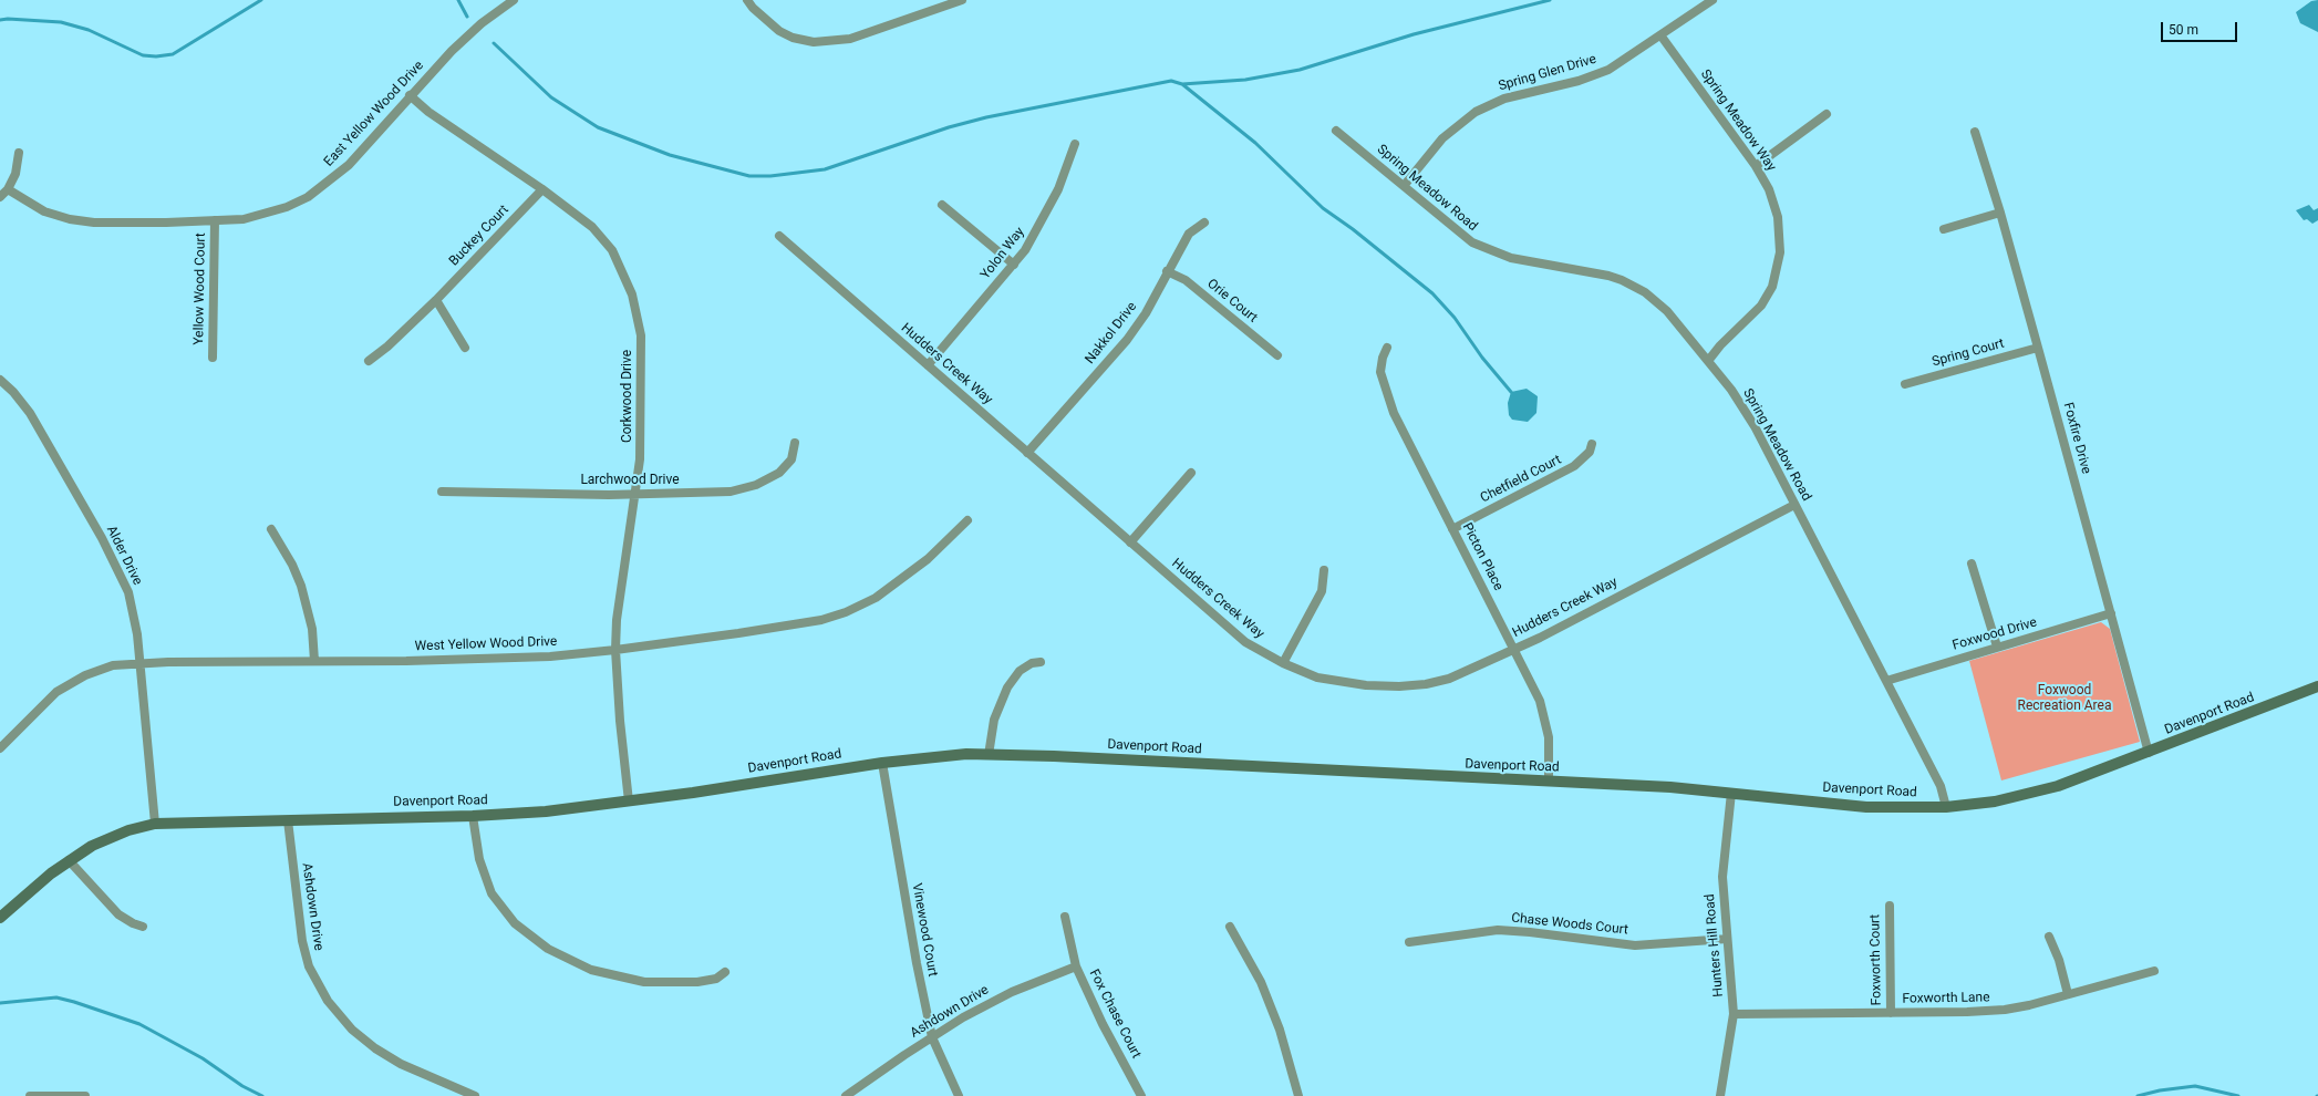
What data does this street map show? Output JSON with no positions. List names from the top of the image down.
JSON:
{
  "streets": {
    "street": [
      "Spring Glen Drive",
      "East Yellow Wood Drive",
      "Spring Meadow Way",
      "Spring Meadow Road",
      "Buckey Court",
      "Yolon Way",
      "Yellow Wood Court",
      "Orie Court",
      "Nakkol Drive",
      "Spring Court",
      "Hudders Creek Way",
      "Corkwood Drive",
      "Foxfire Drive",
      "Chetfield Court",
      "Larchwood Drive",
      "Alder Drive",
      "Picton Place",
      "Foxwood Drive",
      "West Yellow Wood Drive",
      "Davenport Road",
      "Ashdown Drive",
      "Chase Woods Court",
      "Vinewood Court",
      "Hunters Hill Road",
      "Foxworth Court",
      "Foxworth Lane",
      "Fox Chase Court"
    ]
  },
  "crossings": [
    ["Spring Glen Drive", "Spring Meadow Way"],
    ["Spring Glen Drive", "Spring Meadow Road"],
    ["East Yellow Wood Drive", "Yellow Wood Court"],
    ["East Yellow Wood Drive", "Corkwood Drive"],
    ["Spring Meadow Way", "Spring Meadow Road"],
    ["Spring Meadow Road", "Hudders Creek Way"],
    ["Spring Meadow Road", "Foxwood Drive"],
    ["Spring Meadow Road", "Davenport Road"],
    ["Buckey Court", "Corkwood Drive"],
    ["Yolon Way", "Hudders Creek Way"],
    ["Orie Court", "Nakkol Drive"],
    ["Nakkol Drive", "Hudders Creek Way"],
    ["Spring Court", "Foxfire Drive"],
    ["Hudders Creek Way", "Picton Place"],
    ["Corkwood Drive", "Larchwood Drive"],
    ["Corkwood Drive", "West Yellow Wood Drive"],
    ["Corkwood Drive", "Davenport Road"],
    ["Foxfire Drive", "Foxwood Drive"],
    ["Foxfire Drive", "Davenport Road"],
    ["Chetfield Court", "Picton Place"],
    ["Alder Drive", "West Yellow Wood Drive"],
    ["Alder Drive", "Davenport Road"],
    ["Picton Place", "Davenport Road"],
    ["Davenport Road", "Ashdown Drive"],
    ["Davenport Road", "Vinewood Court"],
    ["Davenport Road", "Hunters Hill Road"],
    ["Ashdown Drive", "Vinewood Court"],
    ["Ashdown Drive", "Fox Chase Court"],
    ["Chase Woods Court", "Hunters Hill Road"],
    ["Hunters Hill Road", "Foxworth Lane"],
    ["Foxworth Court", "Foxworth Lane"]
  ],
  "parks": ["Foxwood Recreation Area"],
  "scale_bar": "50 m"
}
